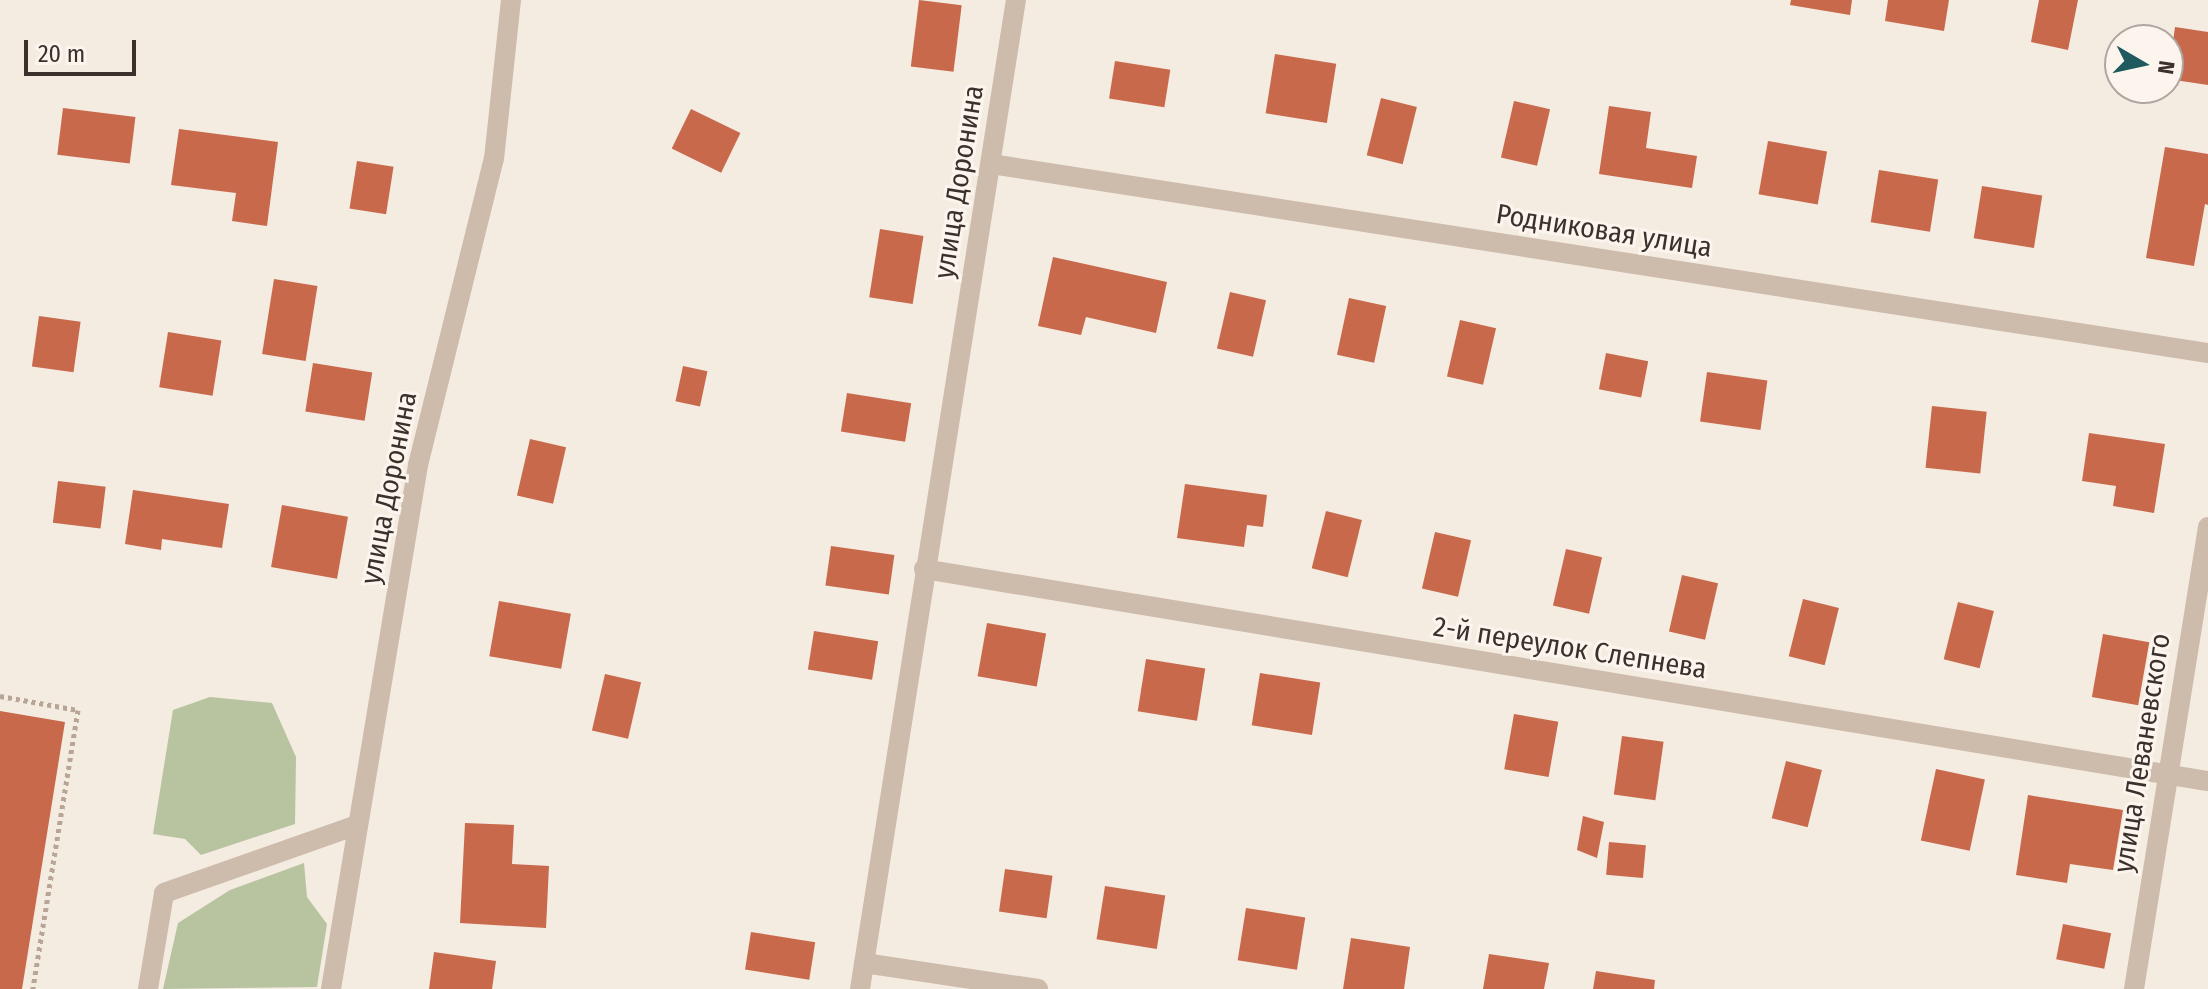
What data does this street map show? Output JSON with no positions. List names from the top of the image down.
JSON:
{
  "streets": {
    "street": [
      "улица Доронина",
      "Родниковая улица",
      "2-й переулок Слепнева",
      "улица Леваневского"
    ]
  },
  "crossings": [
    ["улица Доронина", "Родниковая улица"],
    ["улица Доронина", "2-й переулок Слепнева"],
    ["2-й переулок Слепнева", "улица Леваневского"]
  ],
  "scale_bar": "20 m",
  "north": "right"
}
